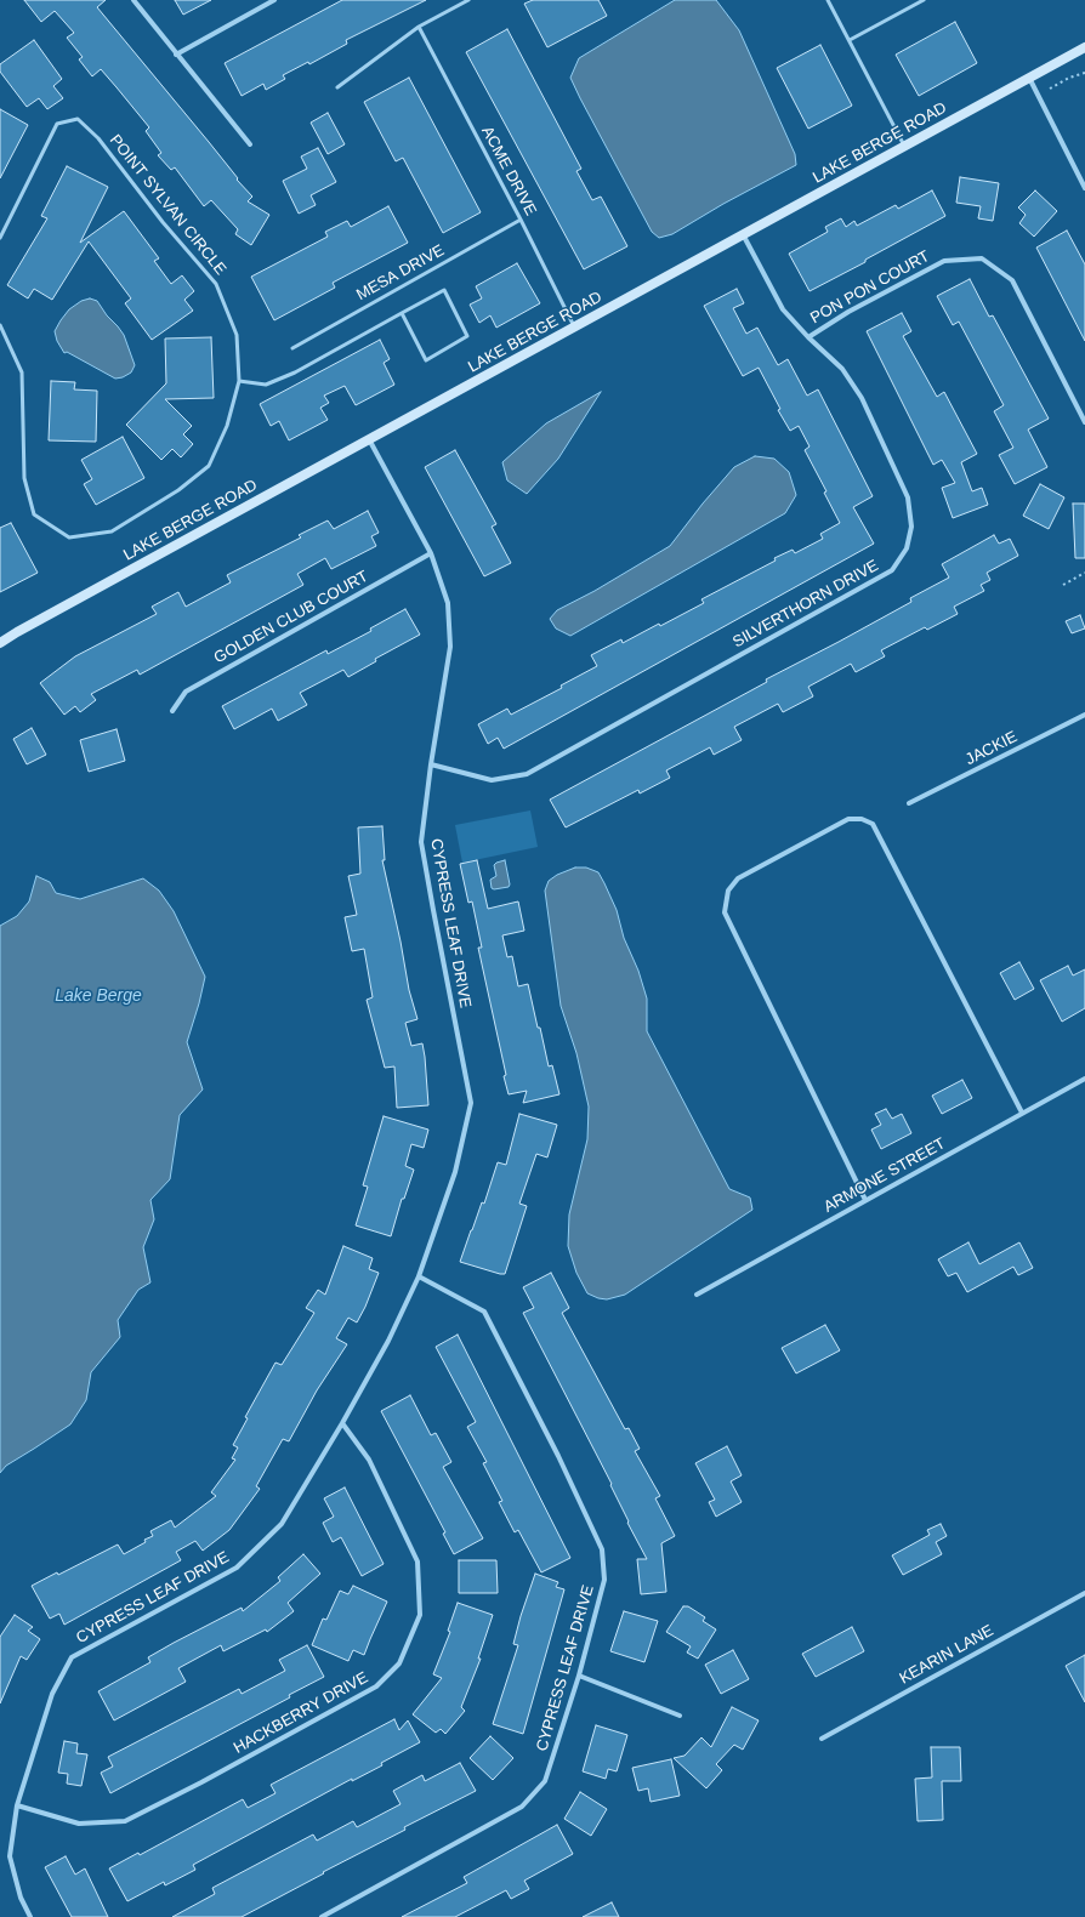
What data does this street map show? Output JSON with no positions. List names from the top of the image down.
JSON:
{
  "streets": {
    "street": [
      "LAKE BERGE ROAD",
      "PON PON COURT",
      "SILVERTHORN DRIVE",
      "GOLDEN CLUB COURT",
      "JACKIE",
      "CYPRESS LEAF DRIVE",
      "ARMONE STREET",
      "KEARIN LANE",
      "HACKBERRY DRIVE"
    ],
    "lane": ["ACME DRIVE", "POINT SYLVAN CIRCLE", "MESA DRIVE"]
  },
  "crossings": [
    ["LAKE BERGE ROAD", "ACME DRIVE"],
    ["LAKE BERGE ROAD", "SILVERTHORN DRIVE"],
    ["LAKE BERGE ROAD", "CYPRESS LEAF DRIVE"],
    ["ACME DRIVE", "MESA DRIVE"],
    ["PON PON COURT", "SILVERTHORN DRIVE"],
    ["SILVERTHORN DRIVE", "CYPRESS LEAF DRIVE"],
    ["GOLDEN CLUB COURT", "CYPRESS LEAF DRIVE"],
    ["CYPRESS LEAF DRIVE", "HACKBERRY DRIVE"]
  ],
  "water": ["Lake Berge"]
}
